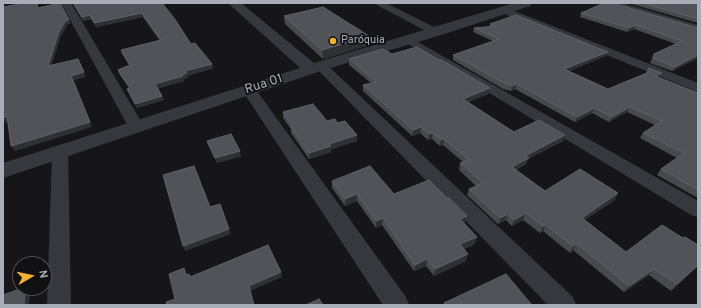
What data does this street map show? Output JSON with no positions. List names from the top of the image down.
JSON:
{
  "streets": {
    "street": ["Rua 01"]
  },
  "places": ["Paróquia"],
  "north": "right"
}
